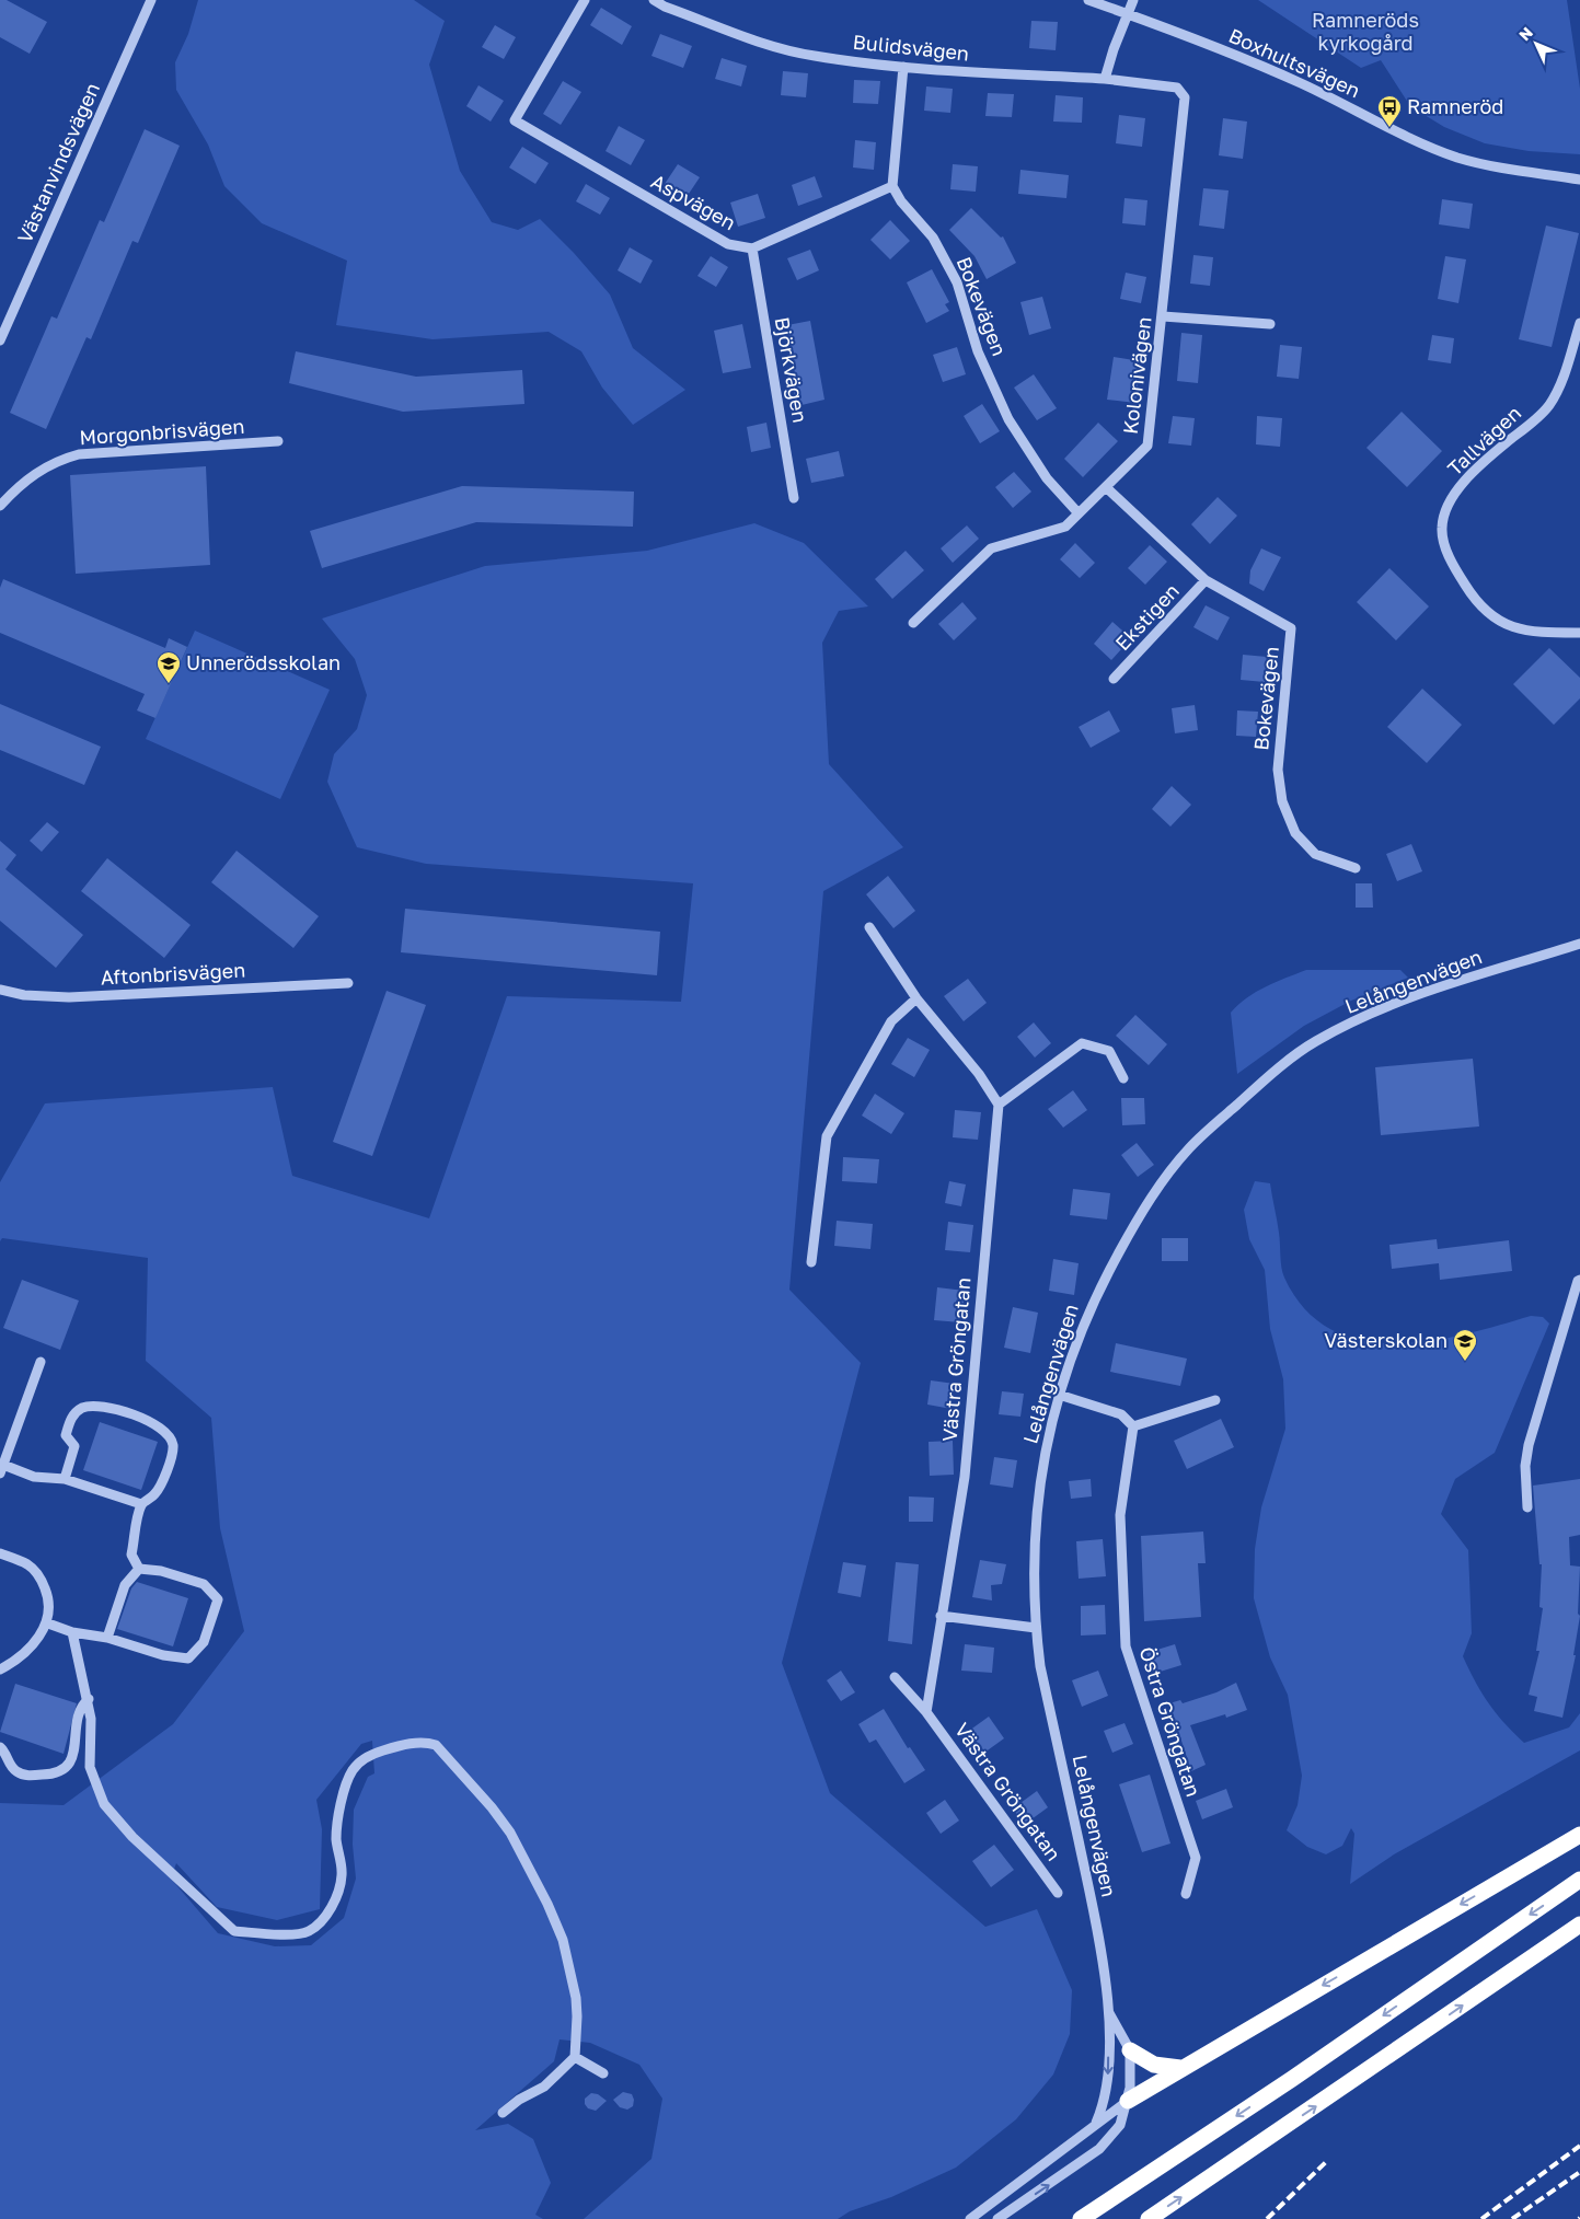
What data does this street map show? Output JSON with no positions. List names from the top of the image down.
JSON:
{
  "streets": {
    "street": [
      "Bulidsvägen",
      "Boxhultsvägen",
      "Västanvindsvägen",
      "Aspvägen",
      "Bokevägen",
      "Björkvägen",
      "Kolonivägen",
      "Morgonbrisvägen",
      "Tallvägen",
      "Ekstigen",
      "Aftonbrisvägen",
      "Lelångenvägen",
      "Västra Gröngatan",
      "Östra Gröngatan"
    ]
  },
  "crossings": [
    ["Bulidsvägen", "Kolonivägen"],
    ["Aspvägen", "Bokevägen"],
    ["Aspvägen", "Björkvägen"],
    ["Bokevägen", "Kolonivägen"],
    ["Bokevägen", "Ekstigen"]
  ],
  "parks": ["Ramneröds kyrkogård"],
  "places": {
    "bus stop": ["Ramneröd"],
    "school or university": ["Unnerödsskolan", "Västerskolan"]
  },
  "north": "top left"
}
